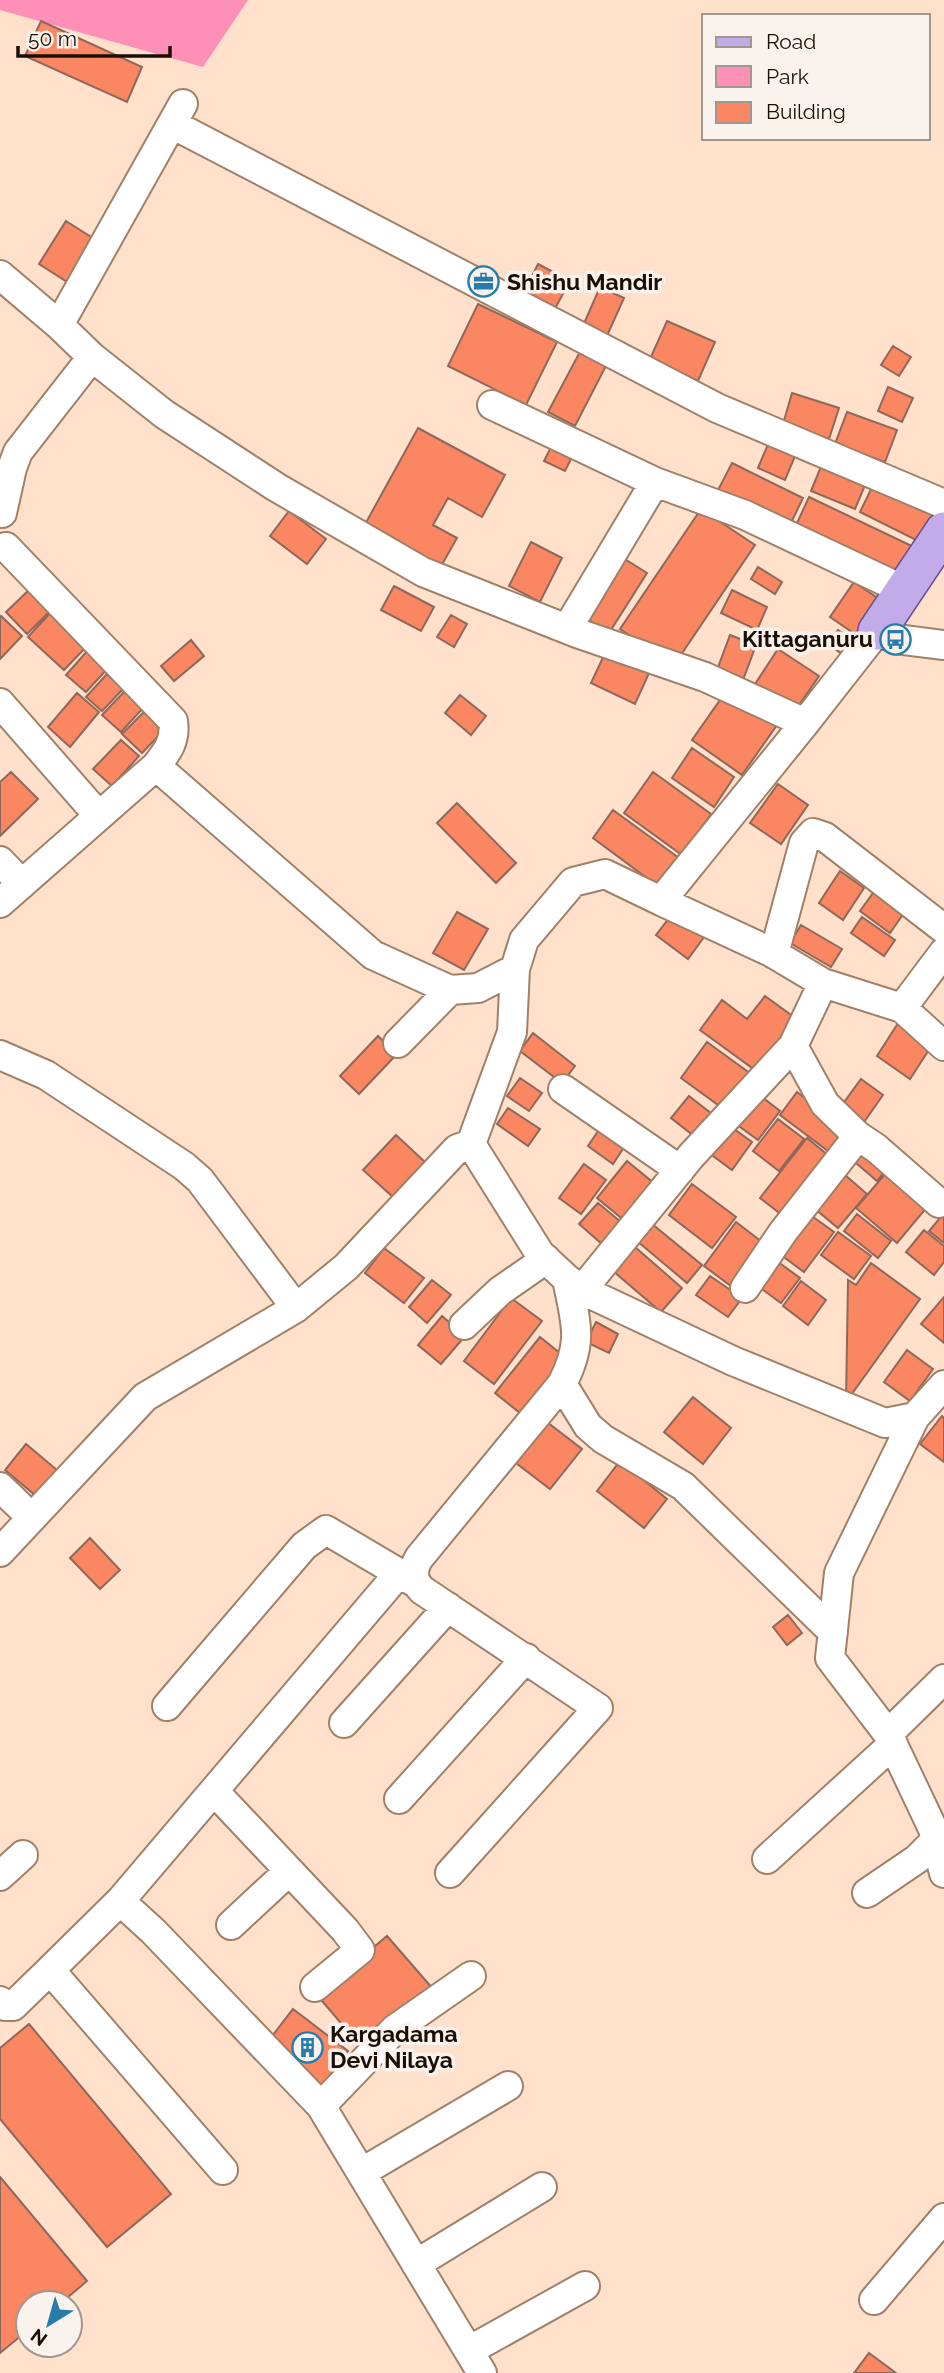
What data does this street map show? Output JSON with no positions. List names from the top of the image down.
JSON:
{
  "places": {
    "office": ["Shishu Mandir"],
    "bus stop": ["Kittaganuru"],
    "building": ["Kargadama Devi Nilaya"]
  },
  "legend": ["Road", "Park", "Building"],
  "scale_bar": "50 m",
  "north": "bottom left"
}
